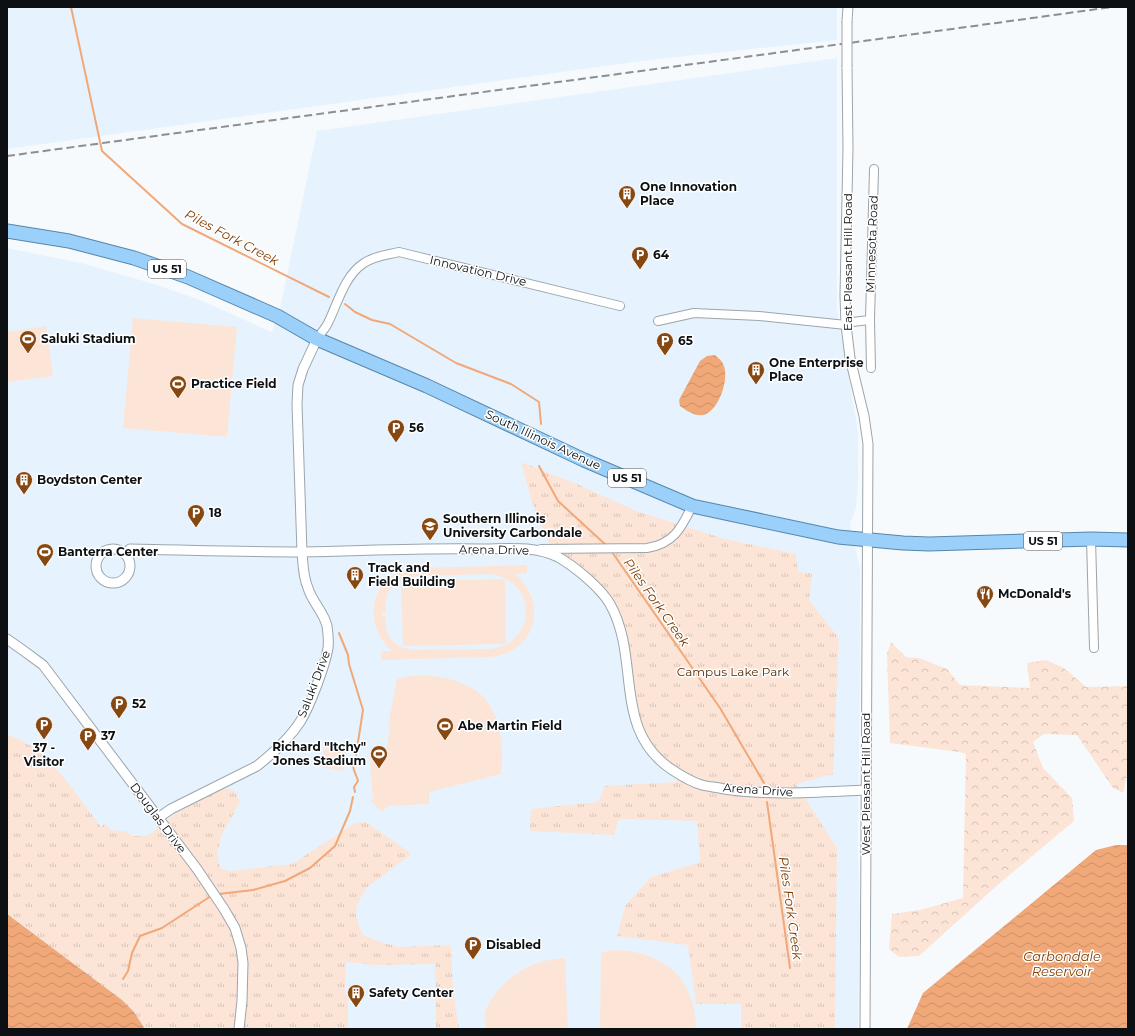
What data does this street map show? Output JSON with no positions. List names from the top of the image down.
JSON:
{
  "streets": {
    "highway": ["US 51", "South Illinois Avenue"],
    "street": [
      "Minnesota Road",
      "East Pleasant Hill Road",
      "Innovation Drive",
      "Arena Drive",
      "Saluki Drive",
      "West Pleasant Hill Road",
      "Douglas Drive"
    ]
  },
  "crossings": [
    ["East Pleasant Hill Road", "South Illinois Avenue"],
    ["East Pleasant Hill Road", "West Pleasant Hill Road"],
    ["Innovation Drive", "South Illinois Avenue"],
    ["Innovation Drive", "Saluki Drive"],
    ["South Illinois Avenue", "Saluki Drive"],
    ["South Illinois Avenue", "West Pleasant Hill Road"],
    ["Arena Drive", "Saluki Drive"],
    ["Arena Drive", "West Pleasant Hill Road"],
    ["Saluki Drive", "Douglas Drive"]
  ],
  "water": ["Piles Fork Creek", "Carbondale Reservoir"],
  "parks": ["Campus Lake Park"],
  "places": {
    "building": [
      "One Innovation Place",
      "One Enterprise Place",
      "Boydston Center",
      "Track and Field Building",
      "Safety Center"
    ],
    "parking": [
      "64",
      "65",
      "56",
      "18",
      "52",
      "37 - Visitor",
      "37",
      "Disabled"
    ],
    "sports": [
      "Saluki Stadium",
      "Practice Field",
      "Banterra Center",
      "Abe Martin Field",
      "Richard \"Itchy\" Jones Stadium"
    ],
    "school or university": ["Southern Illinois University Carbondale"],
    "restaurant": ["McDonald's"]
  }
}
